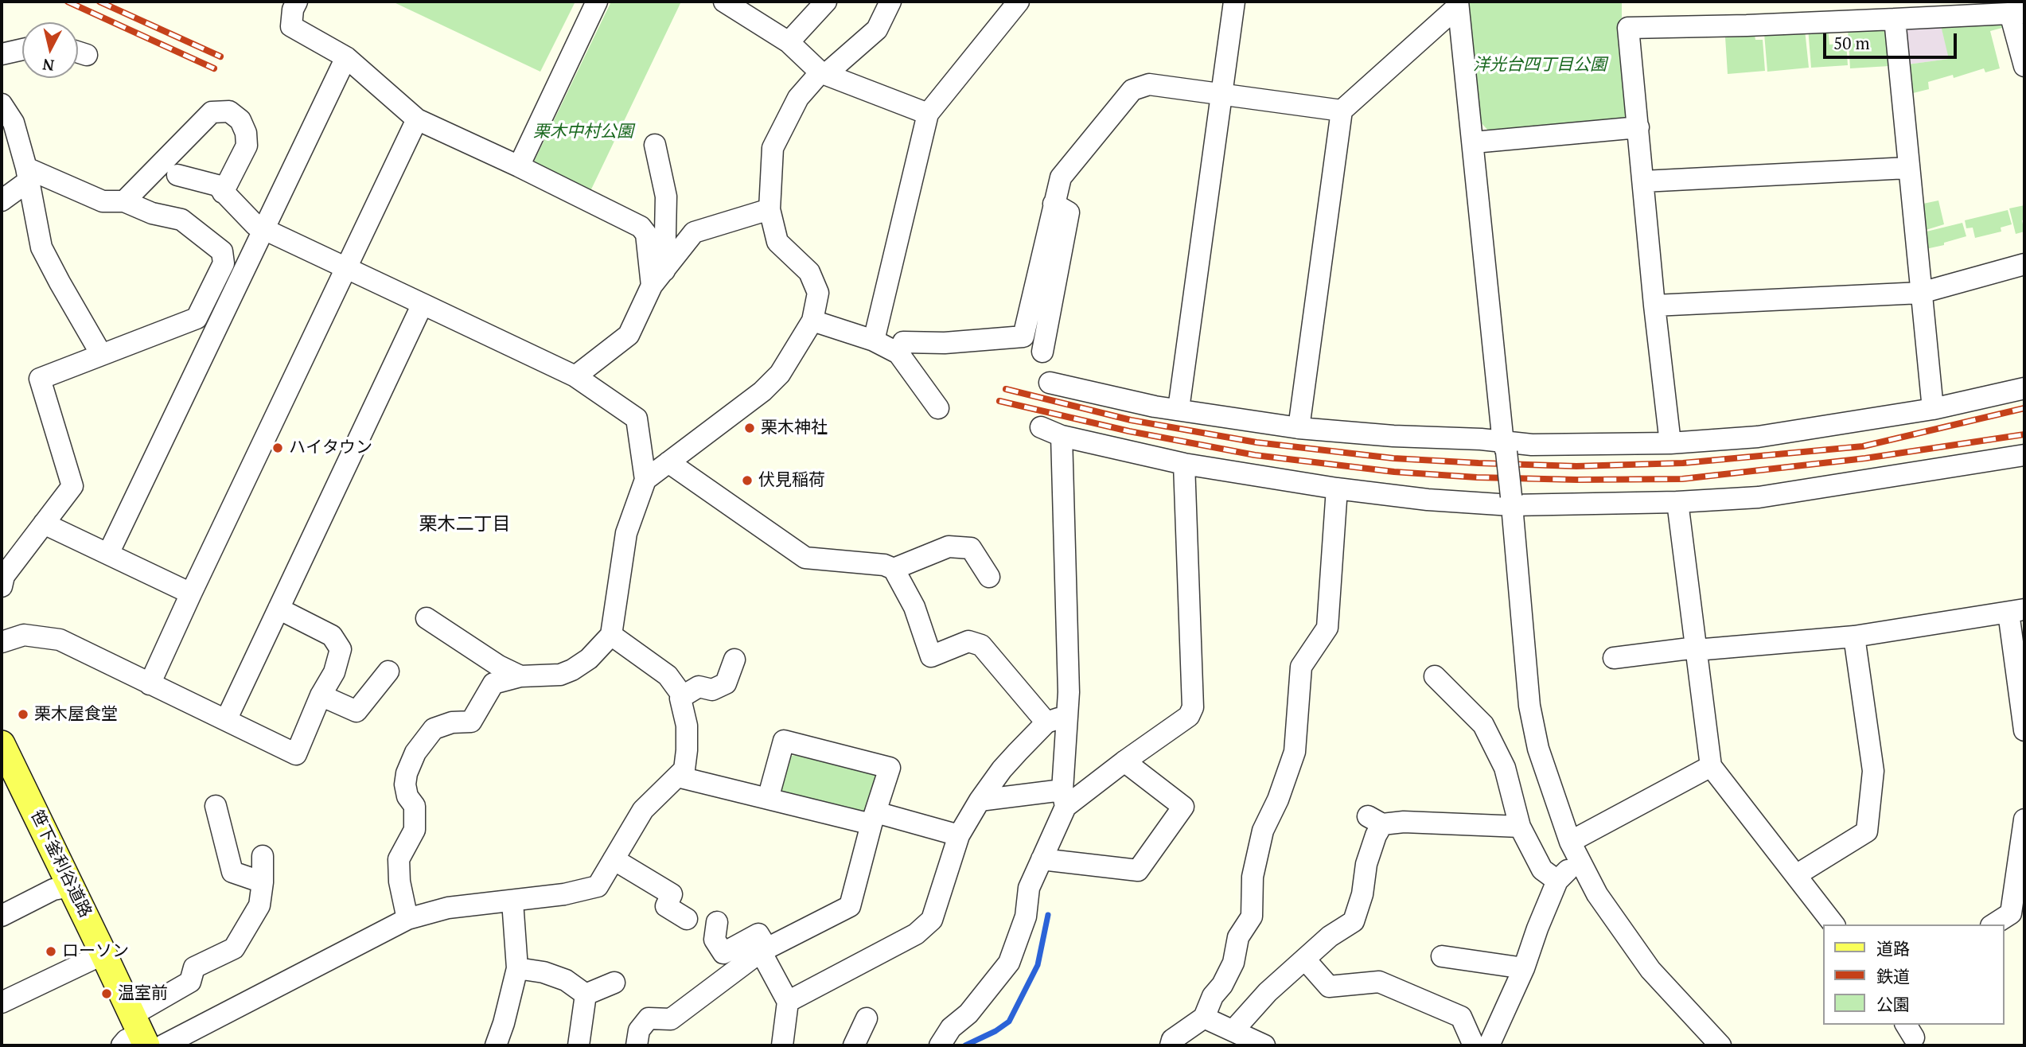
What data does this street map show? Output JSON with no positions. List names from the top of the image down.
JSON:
{
  "streets": {
    "main road": ["笹下釜利谷道路"]
  },
  "districts": ["栗木二丁目"],
  "parks": ["洋光台四丁目公園", "栗木中村公園"],
  "places": [
    "栗木神社",
    "ハイタウン",
    "伏見稲荷",
    "栗木屋食堂",
    "ローソン",
    "温室前"
  ],
  "legend": ["道路", "鉄道", "公園"],
  "scale_bar": "50 m",
  "north": "bottom"
}
